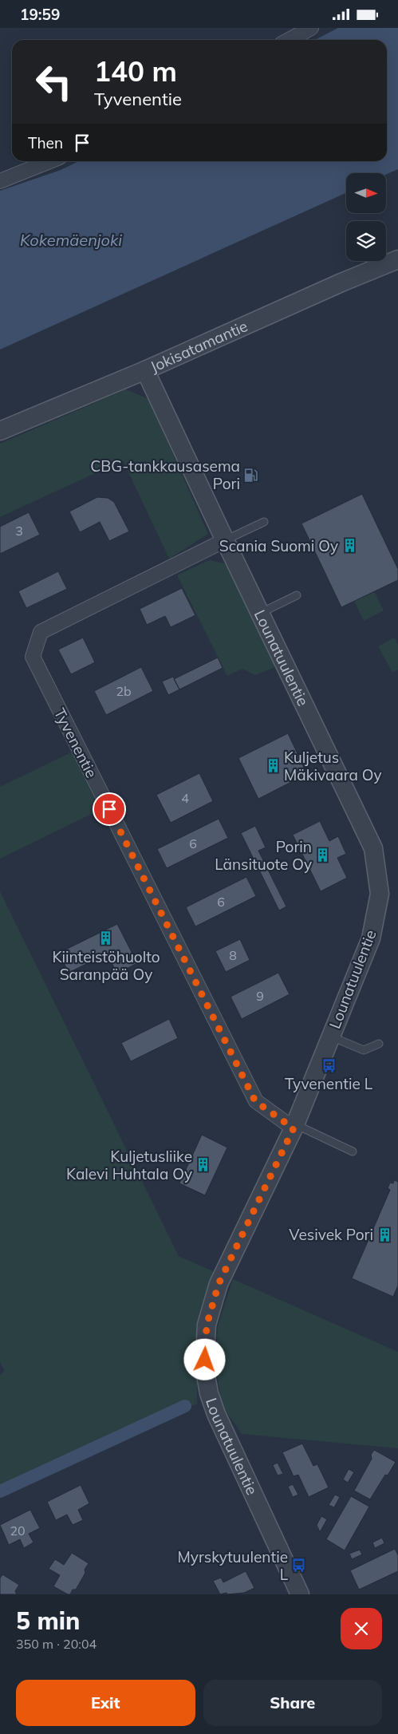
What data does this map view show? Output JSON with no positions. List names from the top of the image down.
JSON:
{
  "streets": {
    "street": ["Jokisatamantie", "Lounatuulentie", "Tyvenentie"]
  },
  "crossings": [
    ["Jokisatamantie", "Lounatuulentie"],
    ["Lounatuulentie", "Tyvenentie"]
  ],
  "water": ["Kokemäenjoki"],
  "places": {
    "fuel station": ["CBG-tankkausasema Pori"],
    "building": [
      "Scania Suomi Oy",
      "Kuljetus Mäkivaara Oy",
      "Porin Länsituote Oy",
      "Kiinteistöhuolto Saranpää Oy",
      "Kuljetusliike Kalevi Huhtala Oy",
      "Vesivek Pori"
    ],
    "bus stop": ["Tyvenentie L", "Myrskytuulentie L"]
  },
  "house_numbers": [
    "3",
    "2b",
    "4",
    "6",
    "6",
    "8",
    "9",
    "20"
  ],
  "north": "right",
  "page": {
    "status": "19:59",
    "turn": ["140 m", "Tyvenentie"],
    "then": "Then",
    "heading": ["5 min", "350 m · 20:04"],
    "buttons": ["Exit", "Share"]
  }
}
